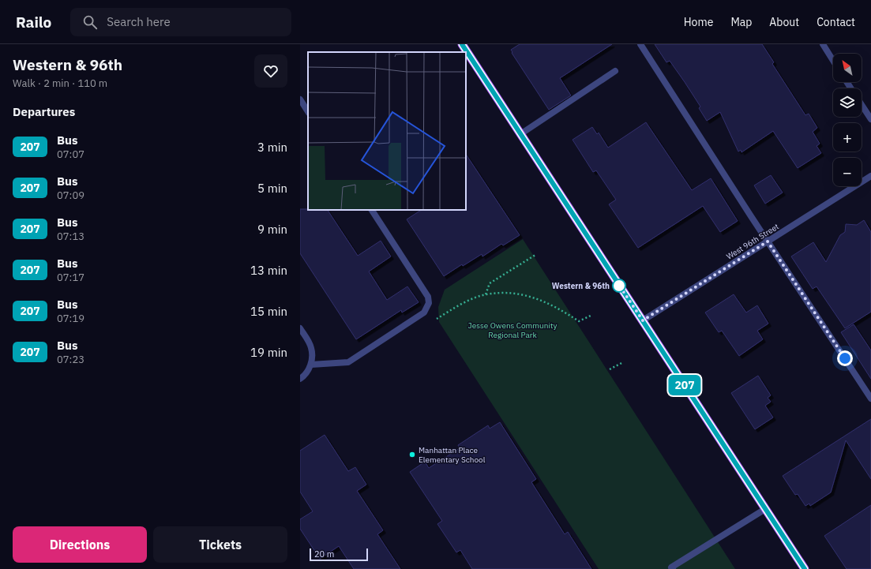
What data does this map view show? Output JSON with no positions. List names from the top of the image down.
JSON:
{
  "streets": {
    "street": ["West 96th Street"]
  },
  "parks": ["Jesse Owens Community Regional Park"],
  "places": ["Western & 96th", "Manhattan Place Elementary School"],
  "lines": ["bus line 207"],
  "scale_bar": "20 m",
  "north": "top left",
  "page": {
    "header": "Railo",
    "search": "Search here",
    "nav": [
      "Home",
      "Map",
      "About",
      "Contact"
    ],
    "heading": [
      ["Western & 96th", "Walk · 2 min · 110 m"],
      "Departures"
    ],
    "on_map": "207",
    "map_buttons": ["+", "−"],
    "list": [
      {
        "mark": "207",
        "name": "Bus",
        "note": "07:07",
        "value": "3 min"
      },
      {
        "mark": "207",
        "name": "Bus",
        "note": "07:09",
        "value": "5 min"
      },
      {
        "mark": "207",
        "name": "Bus",
        "note": "07:13",
        "value": "9 min"
      },
      {
        "mark": "207",
        "name": "Bus",
        "note": "07:17",
        "value": "13 min"
      },
      {
        "mark": "207",
        "name": "Bus",
        "note": "07:19",
        "value": "15 min"
      },
      {
        "mark": "207",
        "name": "Bus",
        "note": "07:23",
        "value": "19 min"
      }
    ],
    "buttons": ["Directions", "Tickets"],
    "scale": "20 m"
  }
}
